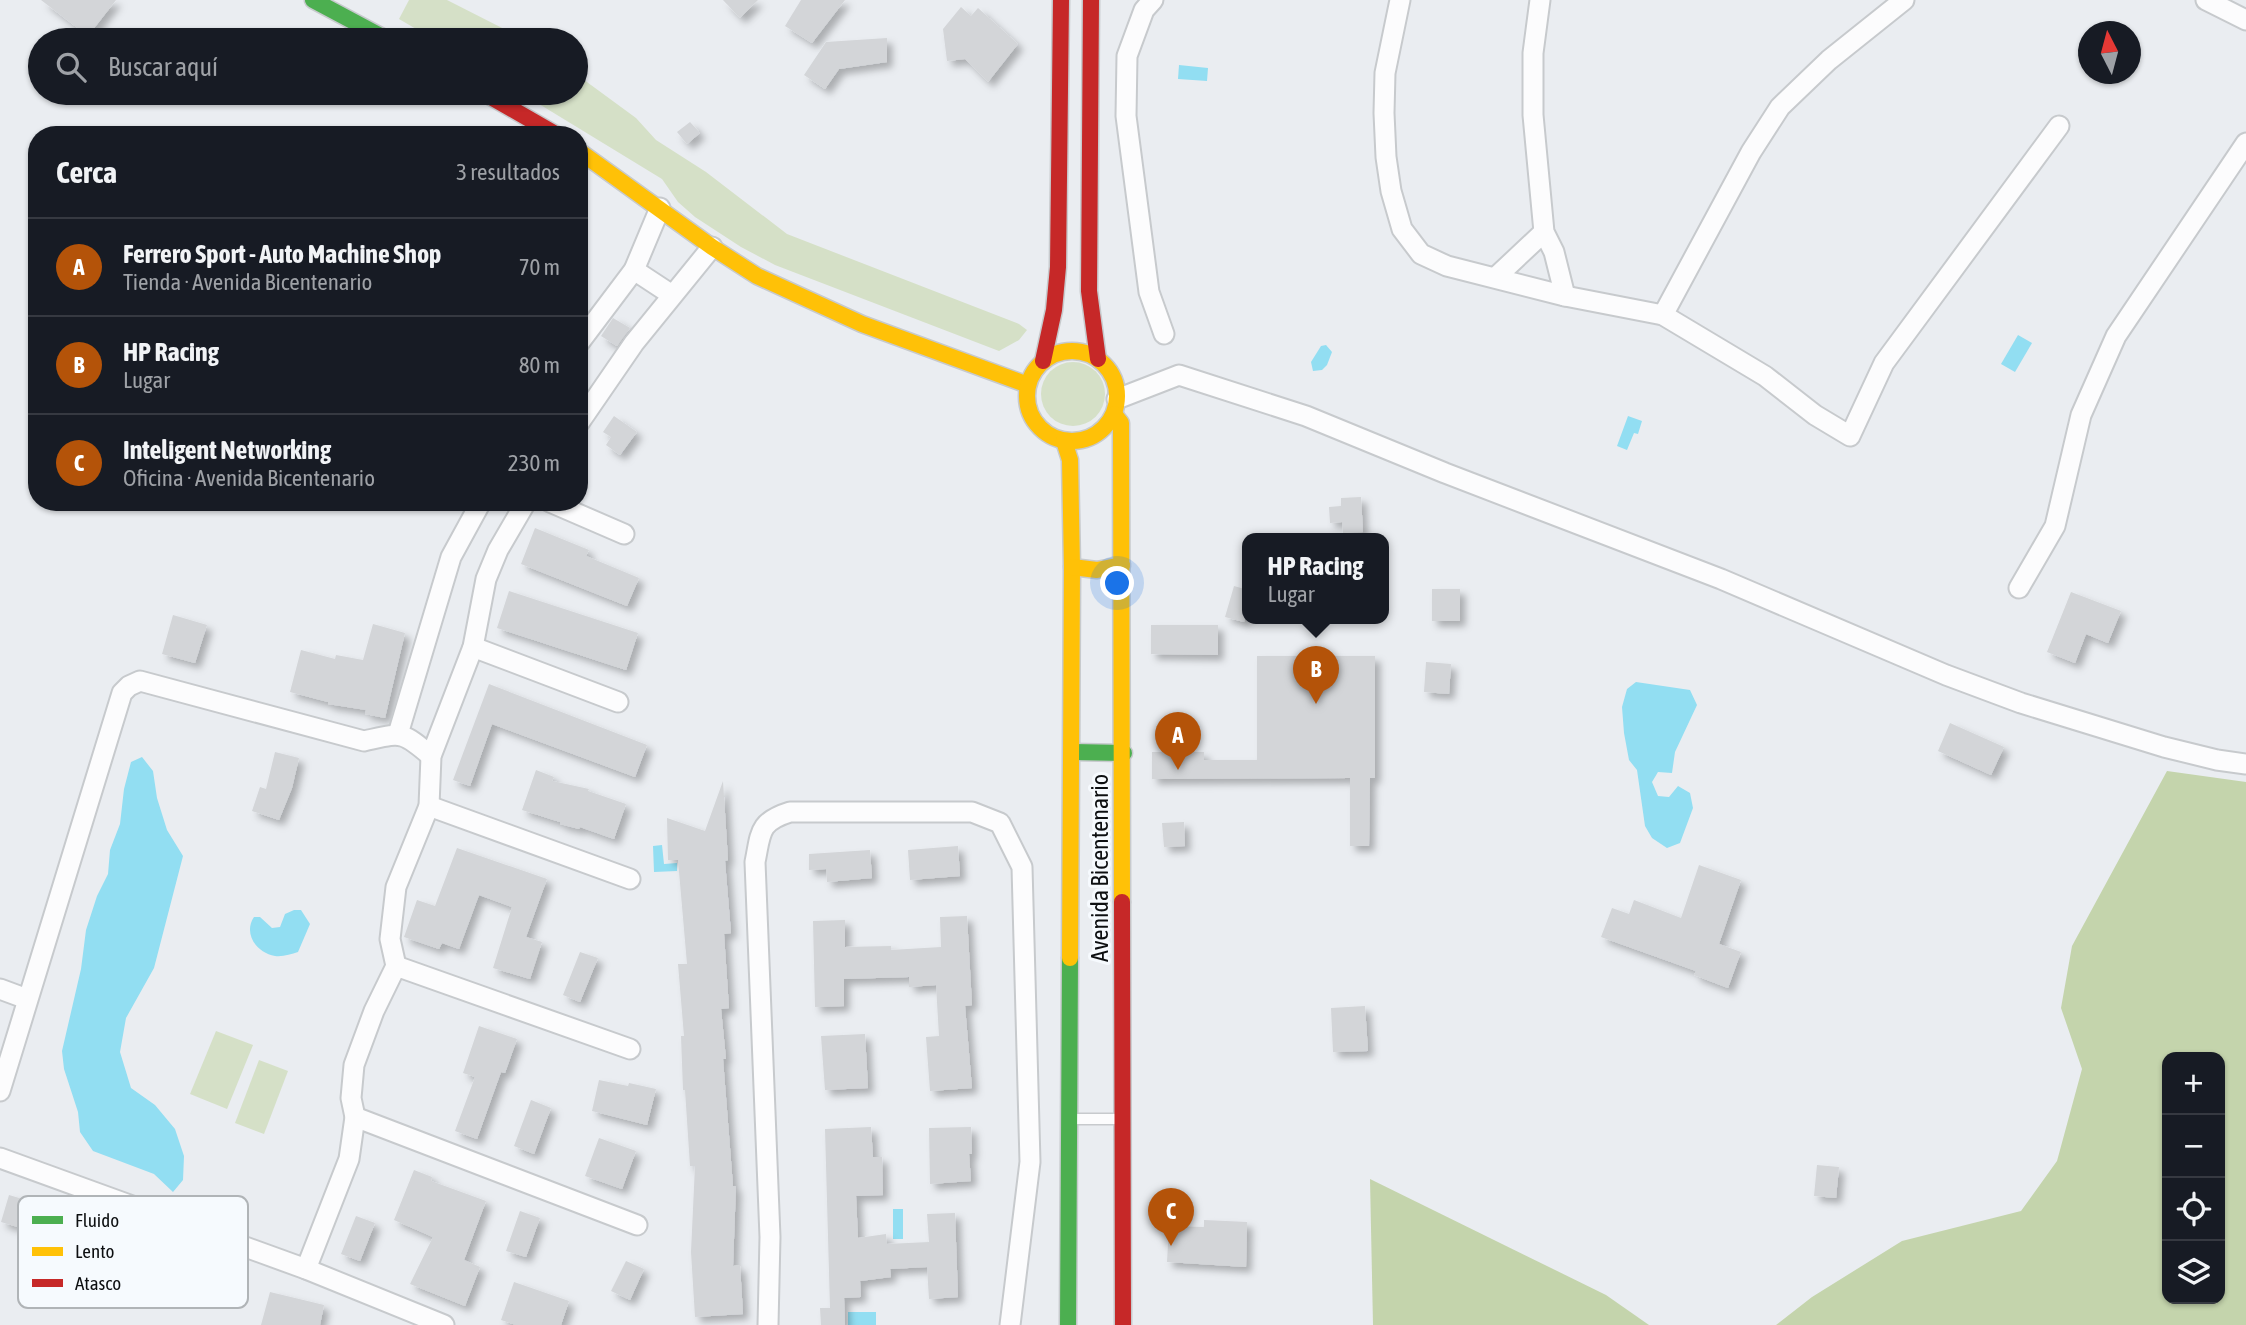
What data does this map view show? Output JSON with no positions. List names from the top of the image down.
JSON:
{
  "streets": {
    "street": ["Avenida Bicentenario"]
  },
  "legend": ["Fluido", "Lento", "Atasco"],
  "north": "top",
  "page": {
    "search": "Buscar aquí",
    "heading": ["Cerca", "3 resultados"],
    "list": [
      {
        "mark": "A",
        "name": "Ferrero Sport - Auto Machine Shop",
        "note": "Tienda · Avenida Bicentenario",
        "value": "70 m"
      },
      {
        "mark": "B",
        "name": "HP Racing",
        "note": "Lugar",
        "value": "80 m"
      },
      {
        "mark": "C",
        "name": "Inteligent Networking",
        "note": "Oficina · Avenida Bicentenario",
        "value": "230 m"
      }
    ],
    "popup": ["HP Racing", "Lugar"],
    "pins": ["B", "A", "C"],
    "map_buttons": ["+", "−"]
  }
}
